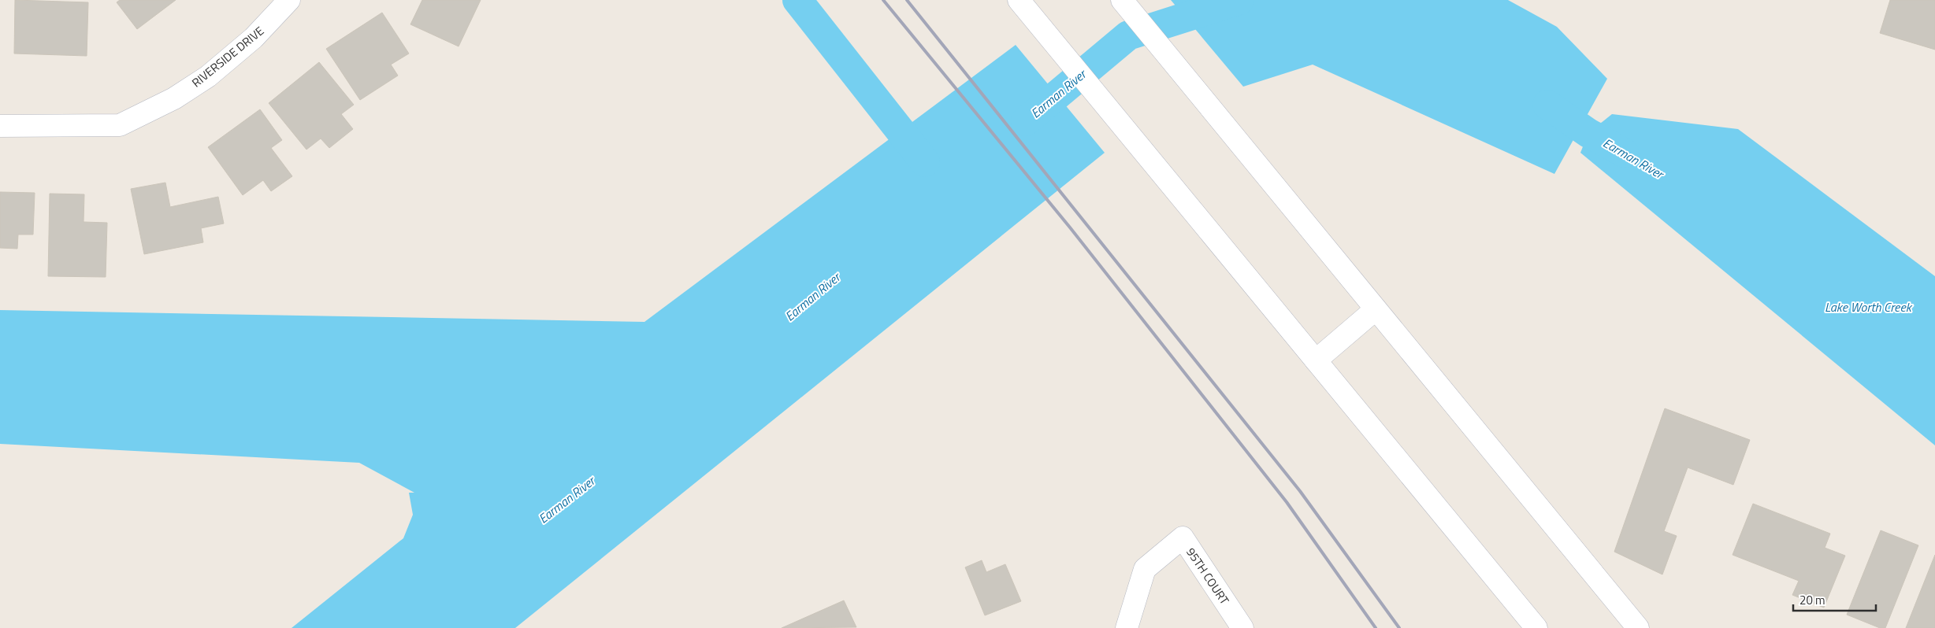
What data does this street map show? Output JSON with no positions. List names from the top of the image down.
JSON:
{
  "streets": {
    "main road": ["RIVERSIDE DRIVE", "95TH COURT"]
  },
  "water": ["Earman River", "Lake Worth Creek"],
  "scale_bar": "20 m"
}
